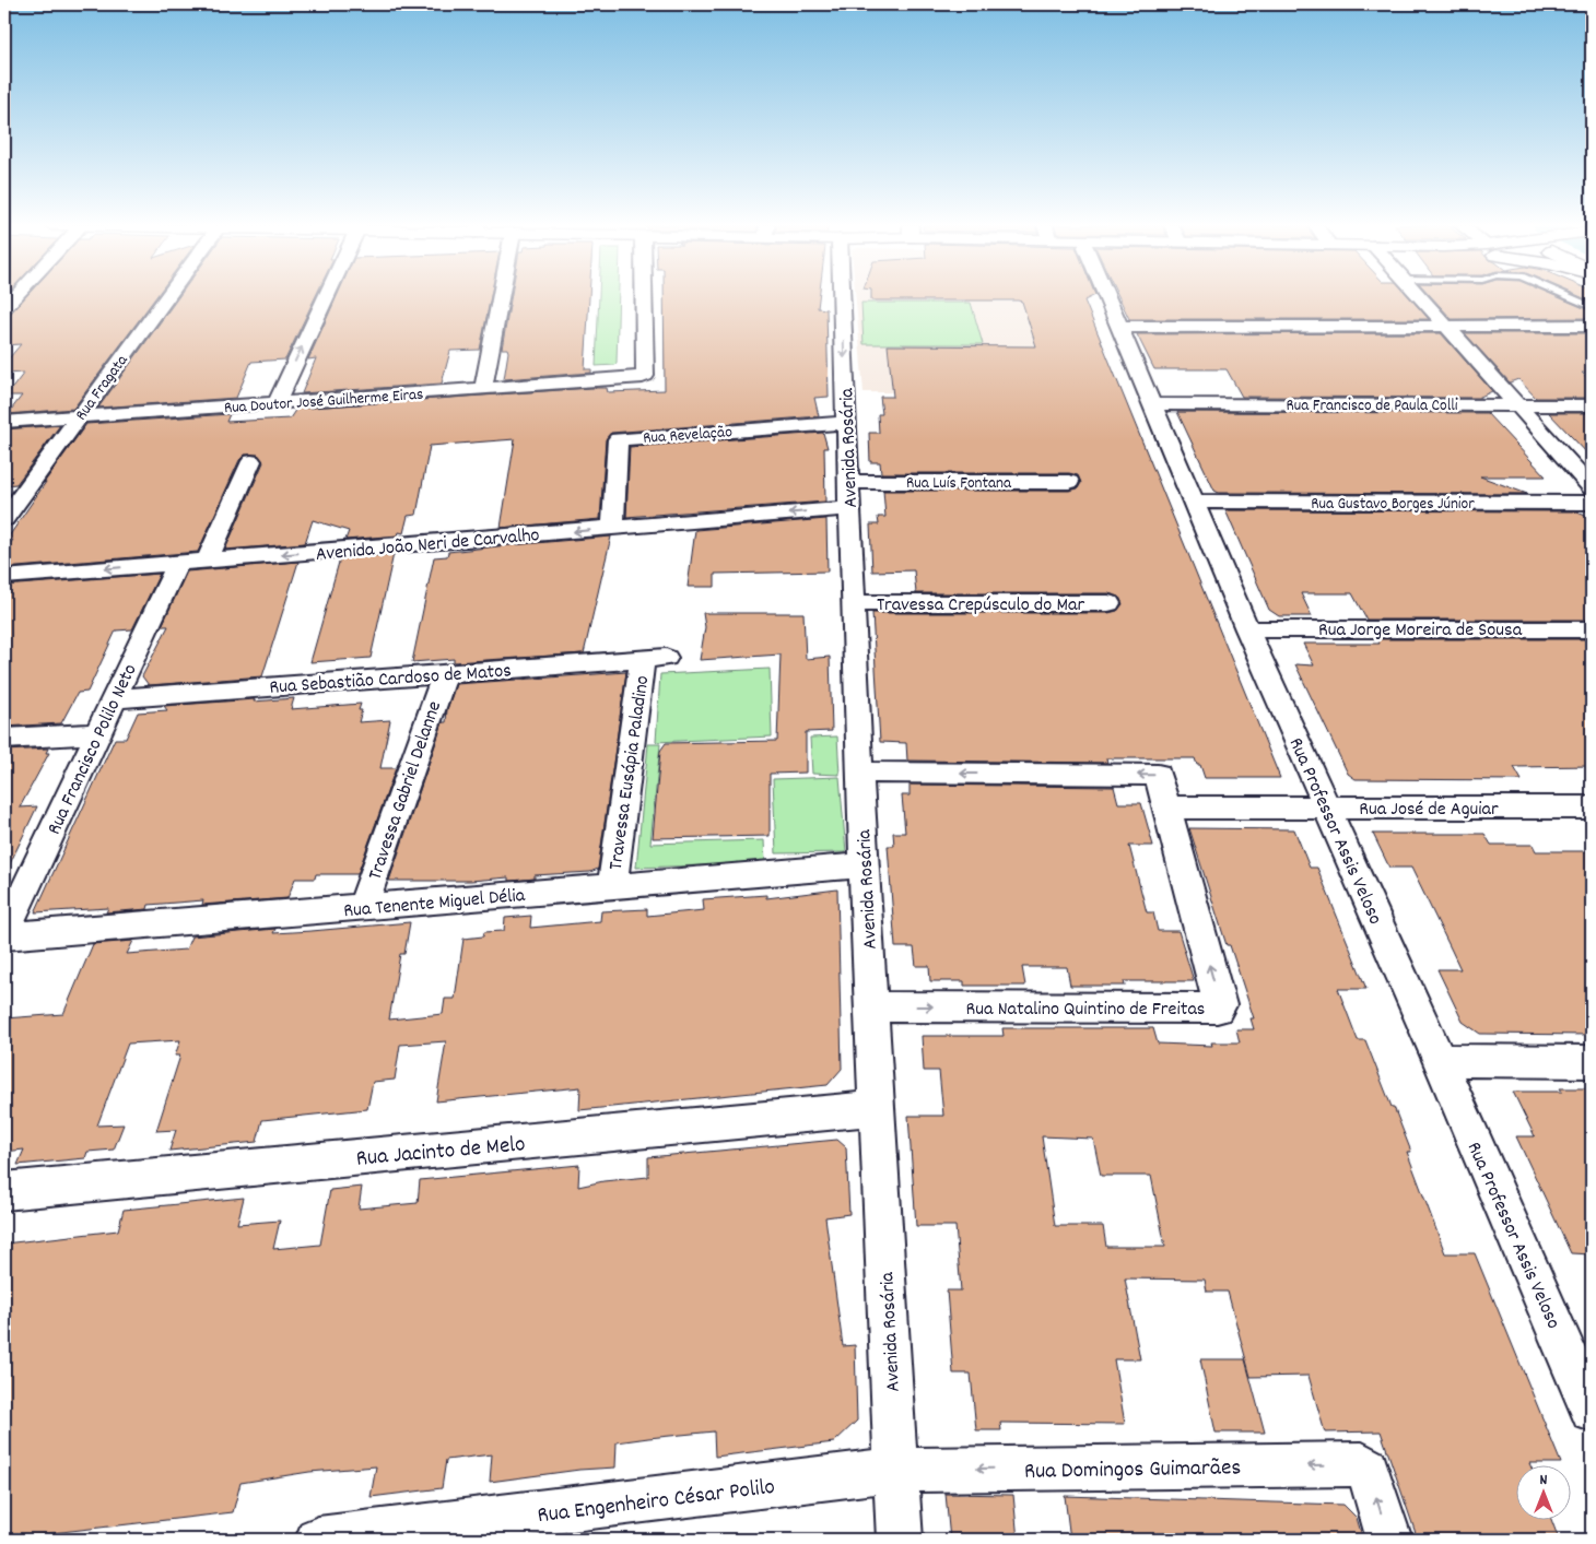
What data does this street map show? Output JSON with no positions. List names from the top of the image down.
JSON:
{
  "streets": {
    "street": [
      "Rua Fragata",
      "Rua Doutor José Guilherme Eiras",
      "Rua Francisco de Paula Colli",
      "Rua Revelação",
      "Avenida Rosária",
      "Rua Luís Fontana",
      "Rua Gustavo Borges Júnior",
      "Avenida João Neri de Carvalho",
      "Travessa Crepúsculo do Mar",
      "Rua Jorge Moreira de Sousa",
      "Rua Sebastião Cardoso de Matos",
      "Rua Francisco Polilo Neto",
      "Travessa Eusápia Paladino",
      "Travessa Gabriel Delanne",
      "Rua José de Aguiar",
      "Rua Professor Assis Veloso",
      "Rua Tenente Miguel Délia",
      "Rua Natalino Quintino de Freitas",
      "Rua Jacinto de Melo",
      "Rua Domingos Guimarães",
      "Rua Engenheiro César Polilo"
    ]
  },
  "crossings": [
    ["Rua Fragata", "Rua Doutor José Guilherme Eiras"],
    ["Rua Francisco de Paula Colli", "Rua Professor Assis Veloso"],
    ["Rua Revelação", "Avenida Rosária"],
    ["Rua Revelação", "Avenida João Neri de Carvalho"],
    ["Avenida Rosária", "Rua Luís Fontana"],
    ["Avenida Rosária", "Avenida João Neri de Carvalho"],
    ["Avenida Rosária", "Travessa Crepúsculo do Mar"],
    ["Avenida Rosária", "Rua Tenente Miguel Délia"],
    ["Avenida Rosária", "Rua Natalino Quintino de Freitas"],
    ["Avenida Rosária", "Rua Jacinto de Melo"],
    ["Avenida Rosária", "Rua Domingos Guimarães"],
    ["Avenida Rosária", "Rua Engenheiro César Polilo"],
    ["Rua Luís Fontana", "Avenida João Neri de Carvalho"],
    ["Rua Gustavo Borges Júnior", "Rua Professor Assis Veloso"],
    ["Avenida João Neri de Carvalho", "Rua Francisco Polilo Neto"],
    ["Rua Jorge Moreira de Sousa", "Rua Professor Assis Veloso"],
    ["Rua Sebastião Cardoso de Matos", "Rua Francisco Polilo Neto"],
    ["Rua Sebastião Cardoso de Matos", "Travessa Eusápia Paladino"],
    ["Rua Sebastião Cardoso de Matos", "Travessa Gabriel Delanne"],
    ["Rua Francisco Polilo Neto", "Rua Tenente Miguel Délia"],
    ["Travessa Eusápia Paladino", "Rua Tenente Miguel Délia"],
    ["Travessa Gabriel Delanne", "Rua Tenente Miguel Délia"],
    ["Rua José de Aguiar", "Rua Professor Assis Veloso"],
    ["Rua José de Aguiar", "Rua Natalino Quintino de Freitas"],
    ["Rua Domingos Guimarães", "Rua Engenheiro César Polilo"]
  ],
  "one_way": ["Avenida João Neri de Carvalho", "Rua Domingos Guimarães"],
  "north": "top"
}
